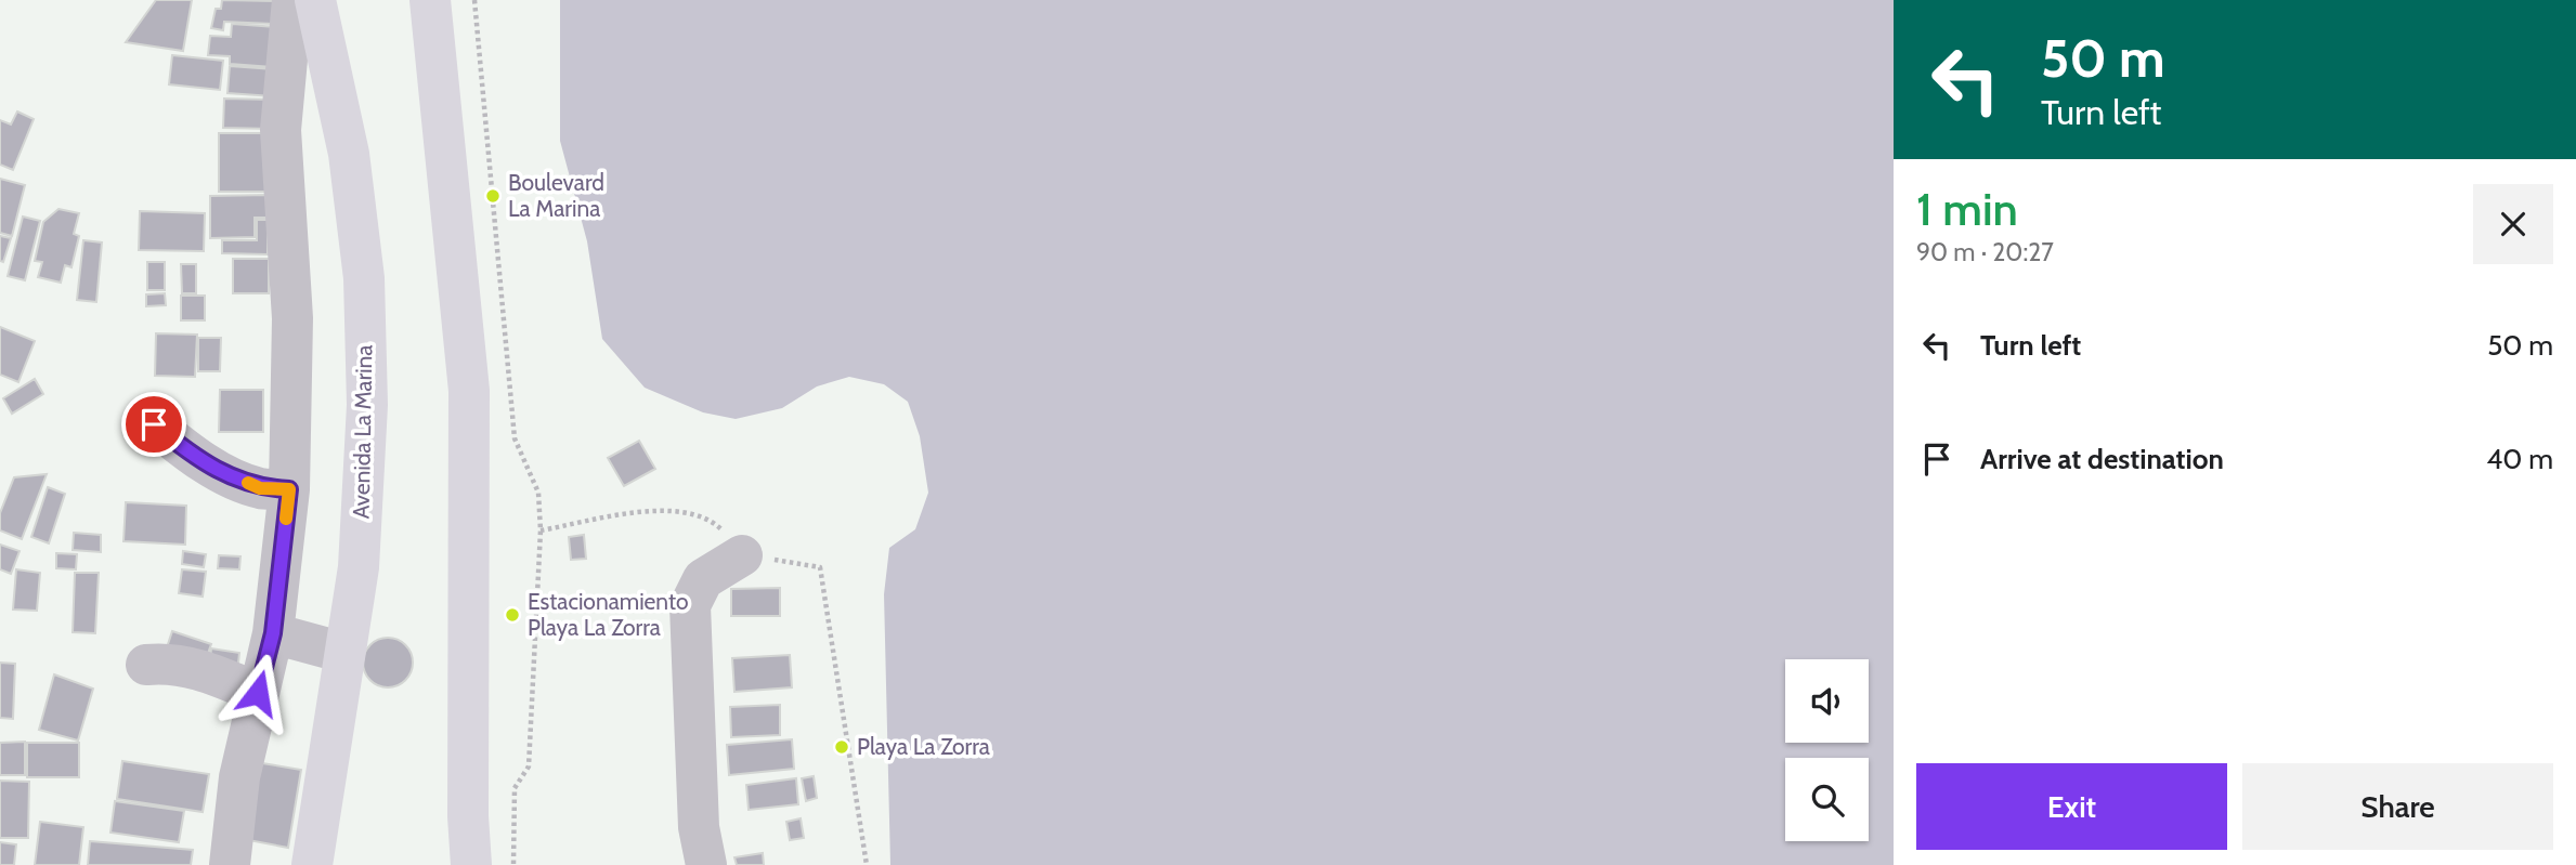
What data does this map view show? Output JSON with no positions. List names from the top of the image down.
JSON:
{
  "streets": {
    "main road": ["Avenida La Marina"]
  },
  "places": ["Boulevard La Marina", "Estacionamiento Playa La Zorra", "Playa La Zorra"],
  "page": {
    "turn": ["50 m", "Turn left"],
    "heading": ["1 min", "90 m · 20:27"],
    "list": [
      {
        "name": "Turn left",
        "value": "50 m"
      },
      {
        "name": "Arrive at destination",
        "value": "40 m"
      }
    ],
    "buttons": ["Exit", "Share"]
  }
}
